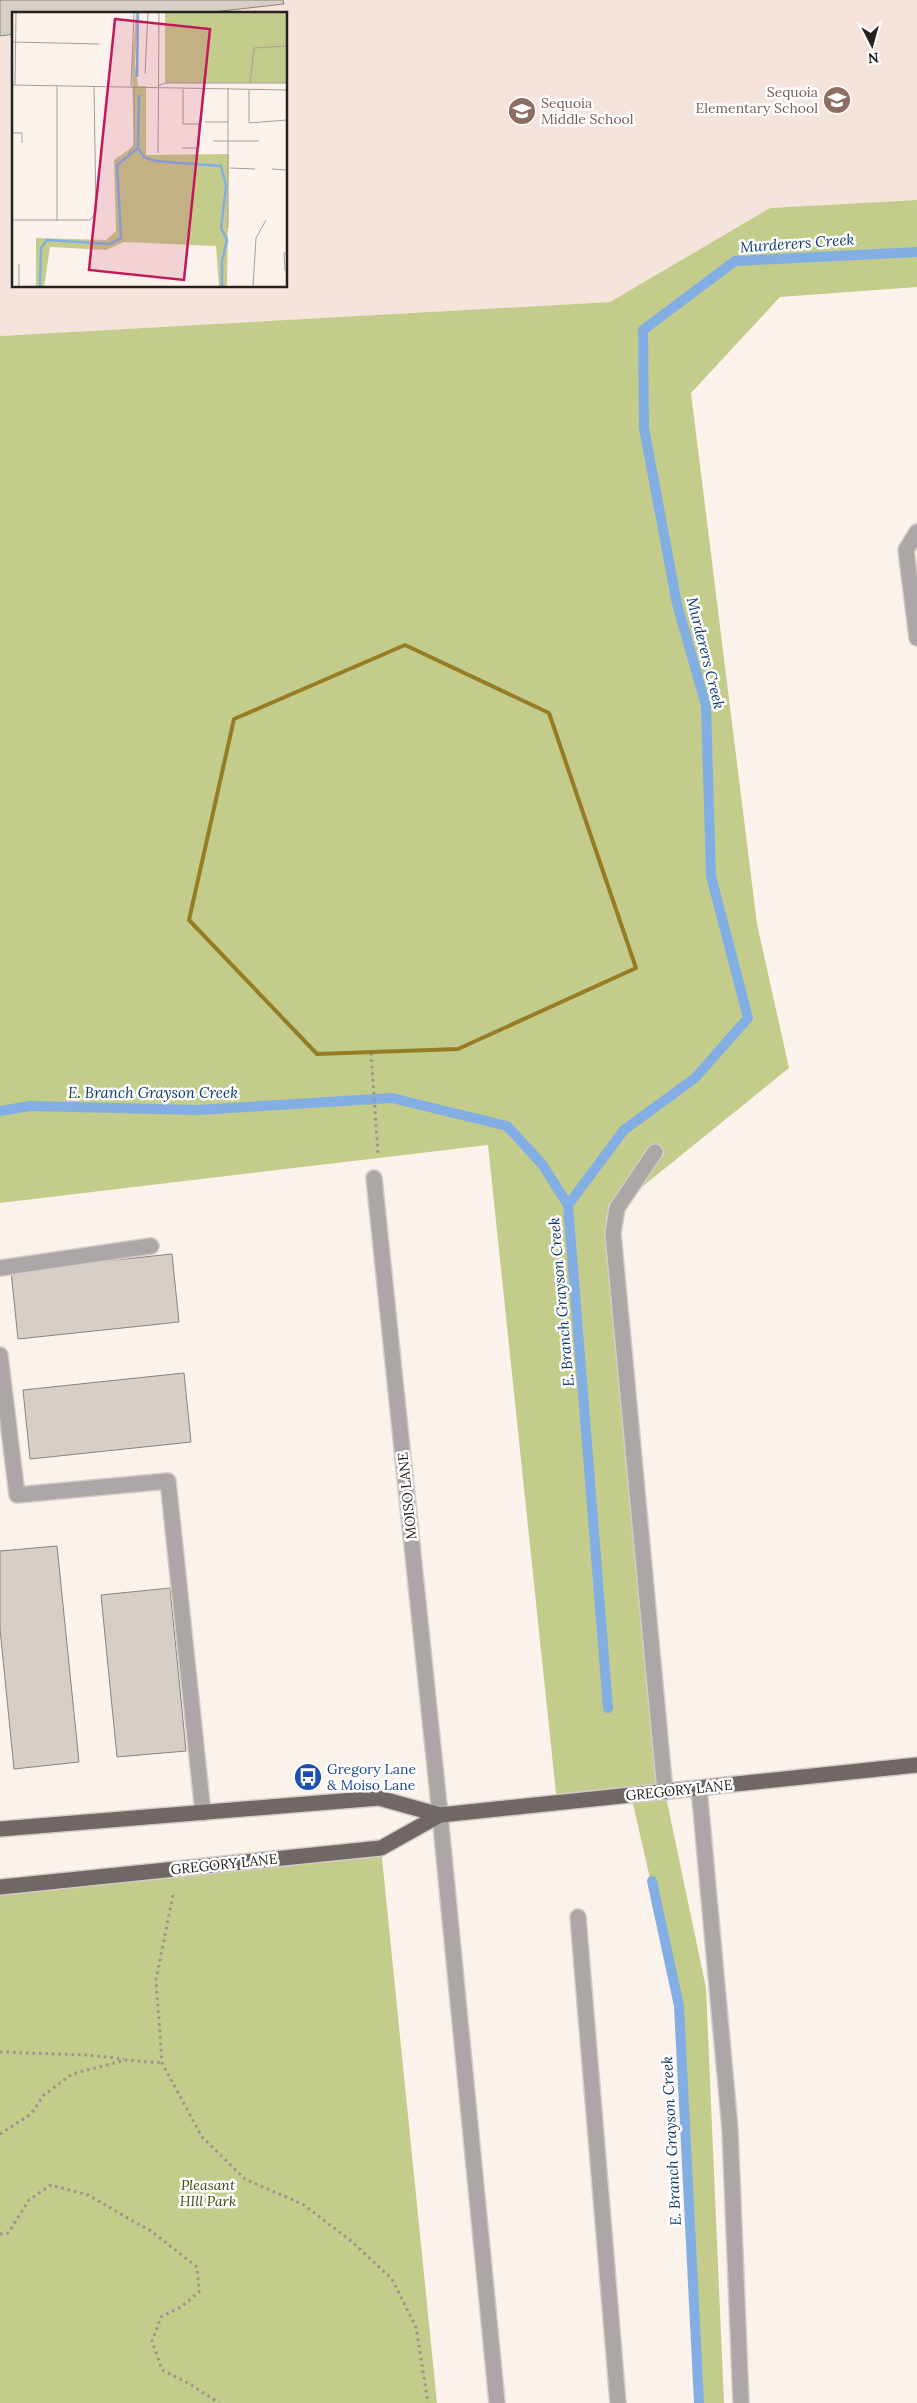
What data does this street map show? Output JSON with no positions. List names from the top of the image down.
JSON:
{
  "streets": {
    "main road": ["GREGORY LANE"],
    "street": ["MOISO LANE"]
  },
  "crossings": [
    ["MOISO LANE", "GREGORY LANE"]
  ],
  "water": ["Murderers Creek", "E. Branch Grayson Creek"],
  "parks": ["Pleasant HIll Park"],
  "places": {
    "school or university": ["Sequoia Elementary School", "Sequoia Middle School"],
    "bus stop": ["Gregory Lane & Moiso Lane"]
  },
  "north": "bottom"
}
